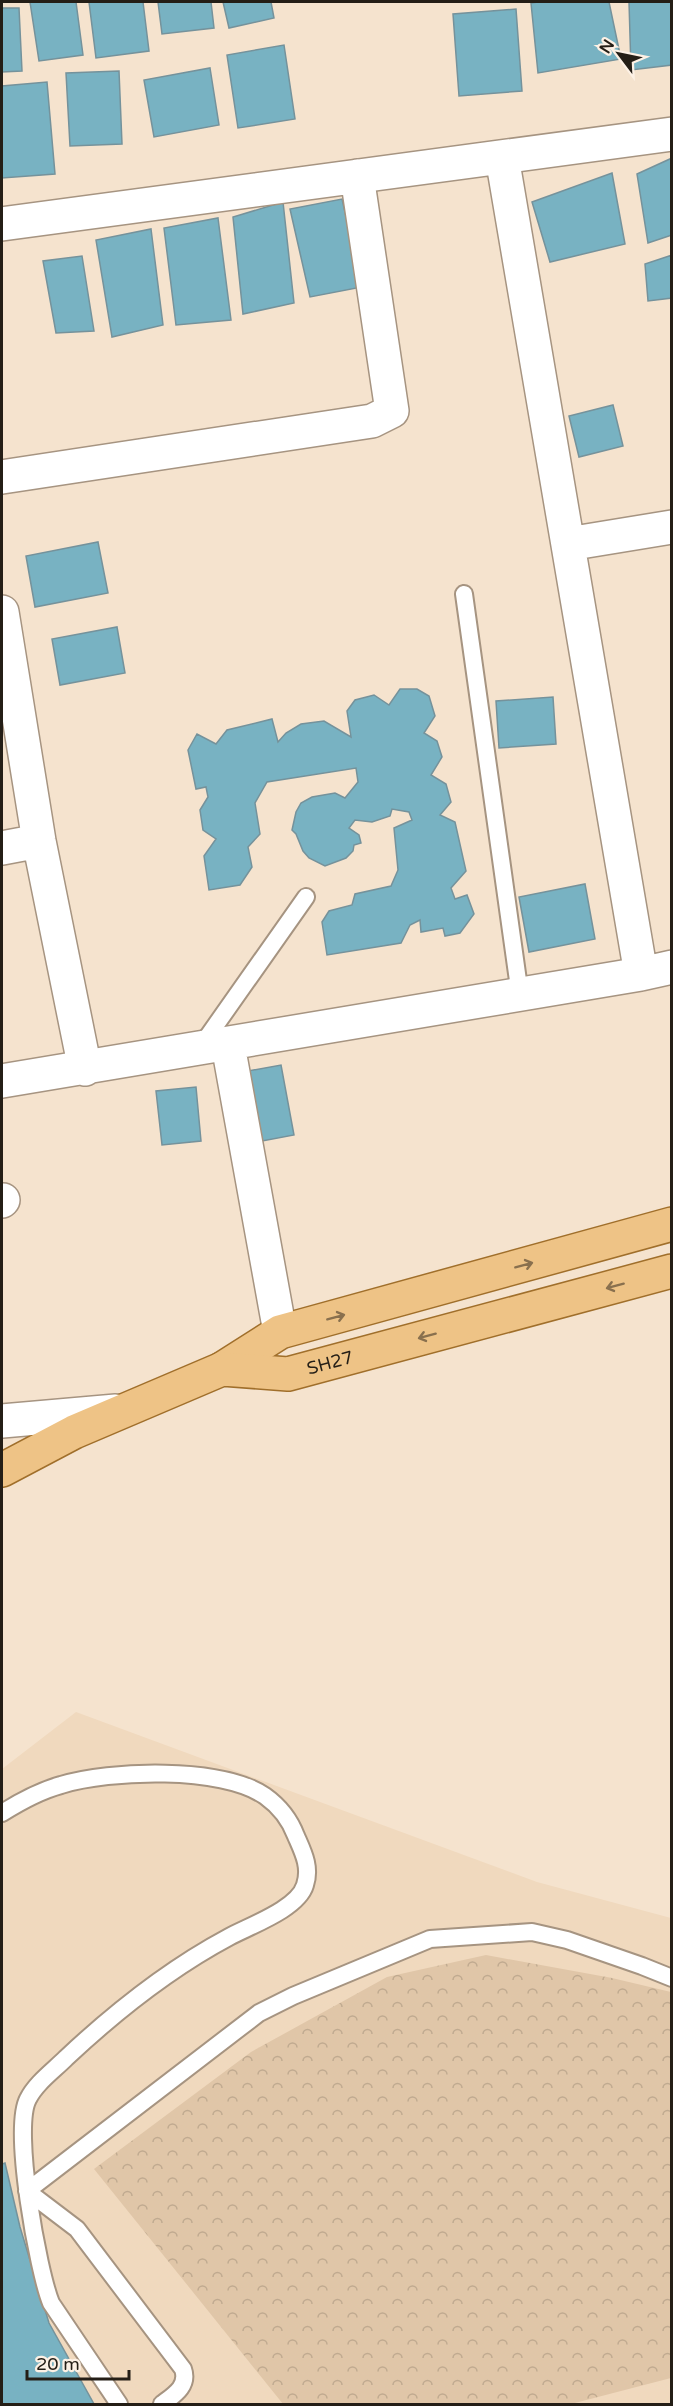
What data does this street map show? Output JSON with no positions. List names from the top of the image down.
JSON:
{
  "streets": {
    "main road": ["SH27"]
  },
  "scale_bar": "20 m",
  "north": "top left"
}
